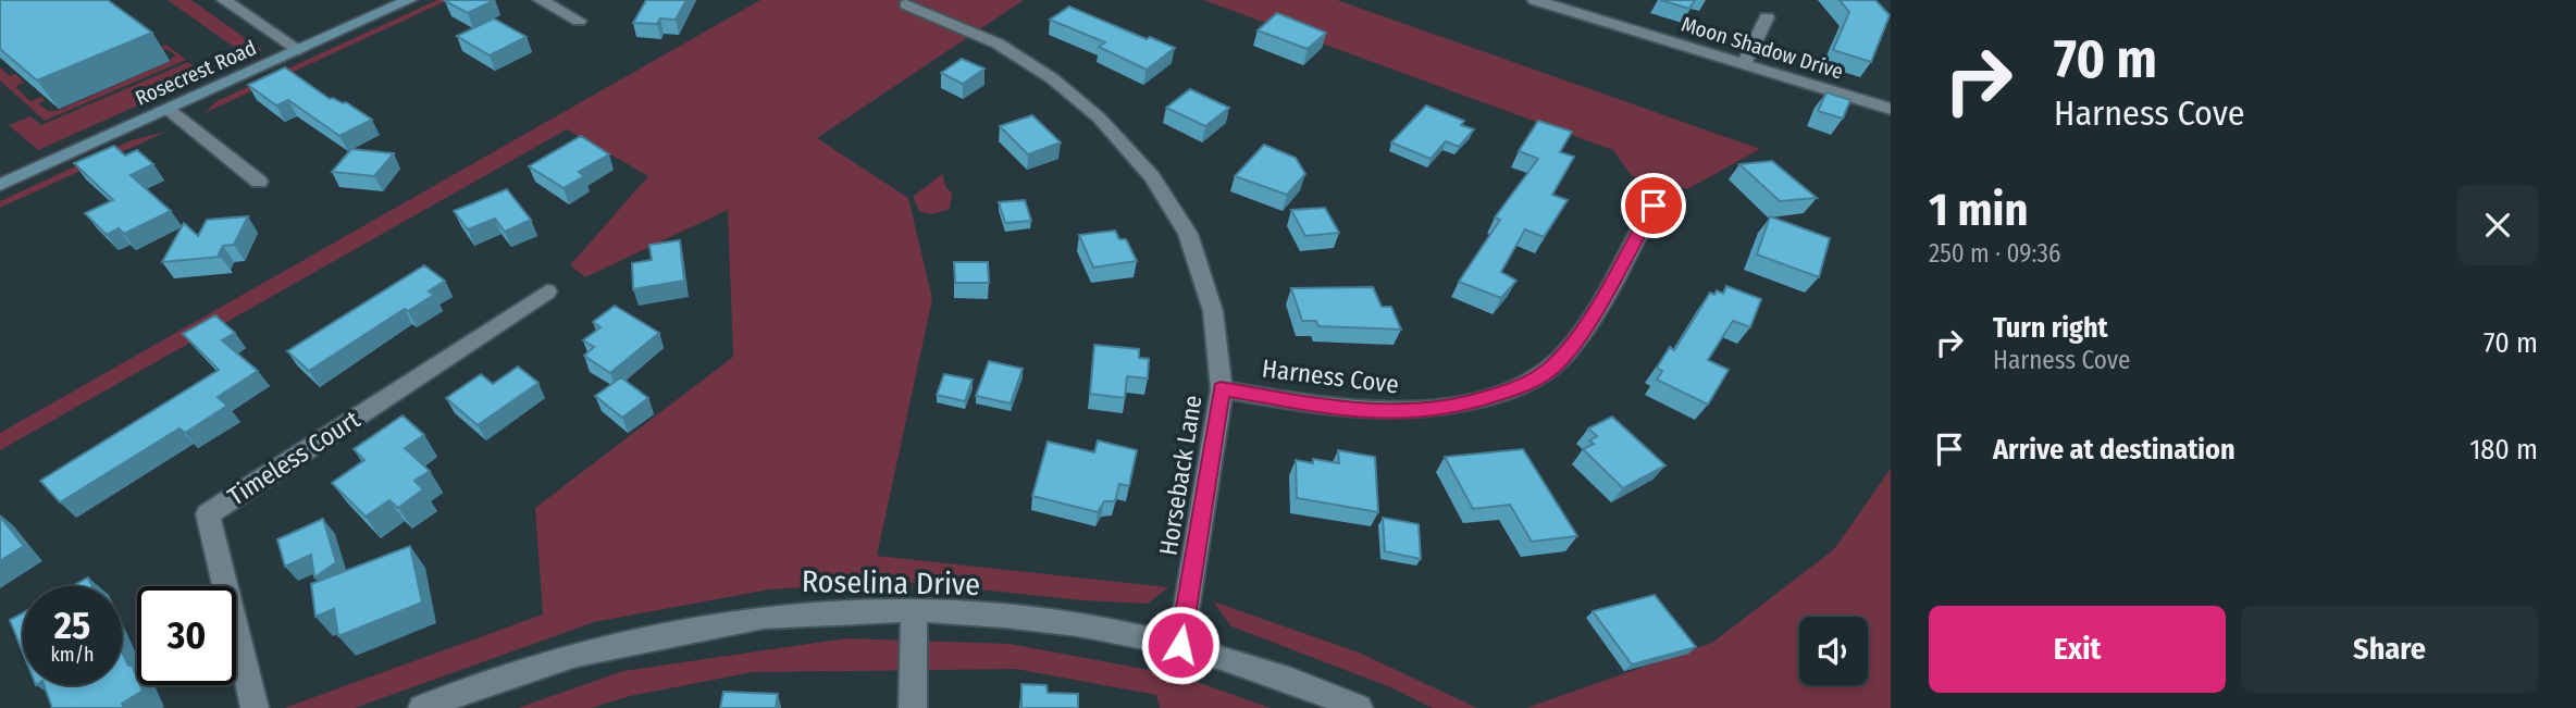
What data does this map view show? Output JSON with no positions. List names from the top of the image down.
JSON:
{
  "streets": {
    "main road": ["Rosecrest Road"],
    "street": [
      "Moon Shadow Drive",
      "Harness Cove",
      "Timeless Court",
      "Horseback Lane",
      "Roselina Drive"
    ]
  },
  "crossings": [
    ["Harness Cove", "Horseback Lane"],
    ["Horseback Lane", "Roselina Drive"]
  ],
  "page": {
    "turn": ["70 m", "Harness Cove"],
    "heading": ["1 min", "250 m · 09:36"],
    "list": [
      {
        "name": "Turn right",
        "note": "Harness Cove",
        "value": "70 m"
      },
      {
        "name": "Arrive at destination",
        "value": "180 m"
      }
    ],
    "speed": "25 km/h",
    "limit": "30",
    "buttons": ["Exit", "Share"]
  }
}
